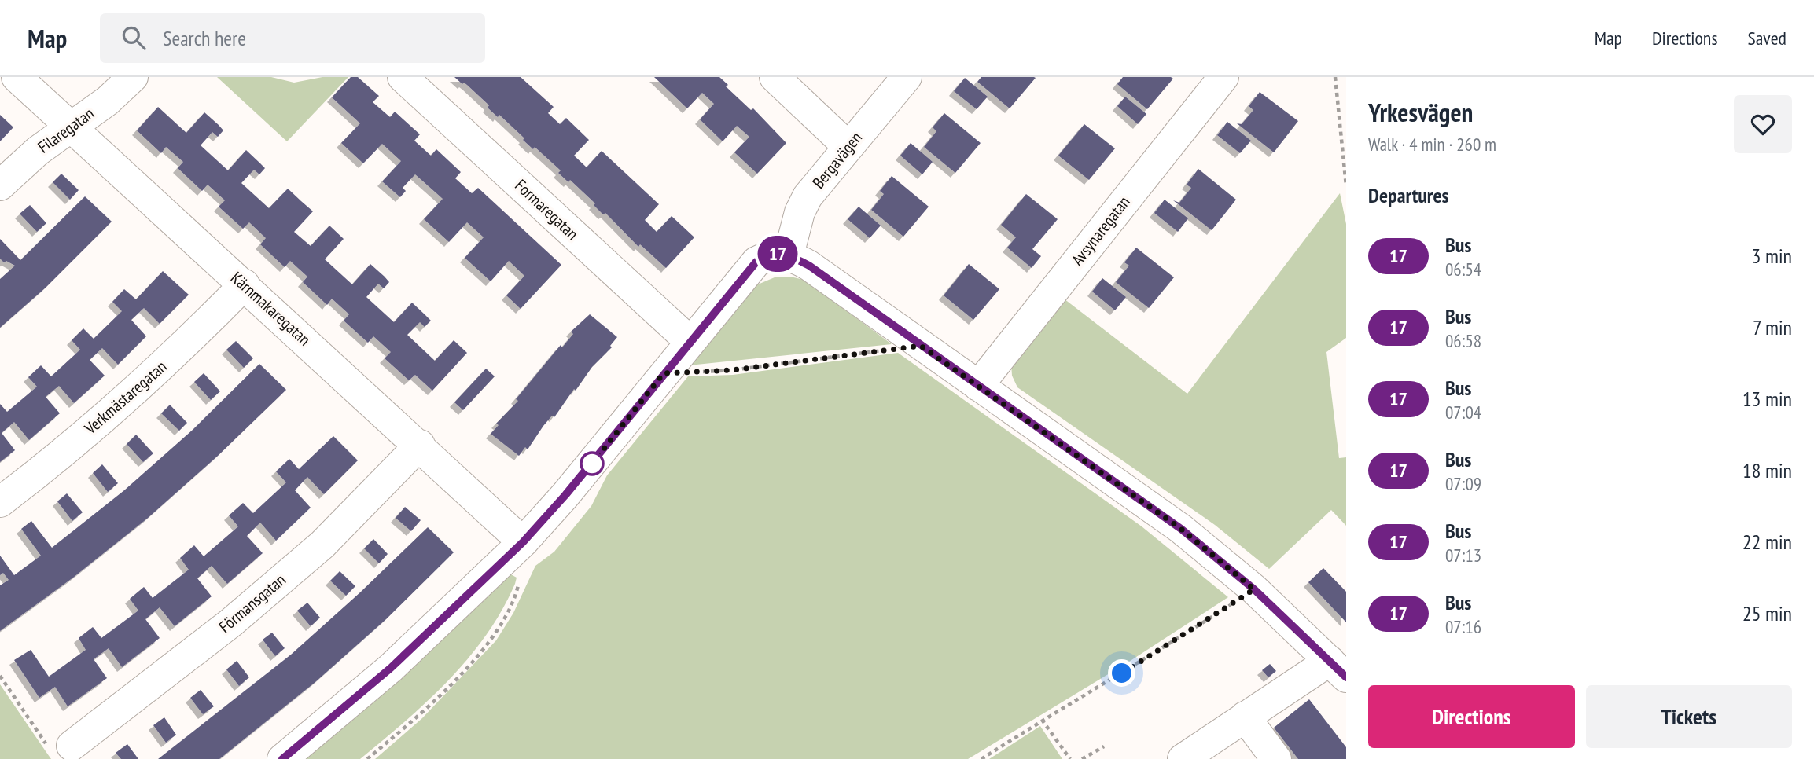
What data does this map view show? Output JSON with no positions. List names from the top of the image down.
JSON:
{
  "streets": {
    "street": [
      "Filaregatan",
      "Bergavägen",
      "Formaregatan",
      "Avsynaregatan",
      "Kärnmakaregatan",
      "Verkmästaregatan",
      "Förmansgatan"
    ]
  },
  "crossings": [
    ["Filaregatan", "Kärnmakaregatan"],
    ["Kärnmakaregatan", "Verkmästaregatan"],
    ["Kärnmakaregatan", "Förmansgatan"]
  ],
  "lines": ["bus line 17"],
  "page": {
    "header": "Map",
    "search": "Search here",
    "nav": ["Map", "Directions", "Saved"],
    "on_map": "17",
    "heading": [
      ["Yrkesvägen", "Walk · 4 min · 260 m"],
      "Departures"
    ],
    "list": [
      {
        "mark": "17",
        "name": "Bus",
        "note": "06:54",
        "value": "3 min"
      },
      {
        "mark": "17",
        "name": "Bus",
        "note": "06:58",
        "value": "7 min"
      },
      {
        "mark": "17",
        "name": "Bus",
        "note": "07:04",
        "value": "13 min"
      },
      {
        "mark": "17",
        "name": "Bus",
        "note": "07:09",
        "value": "18 min"
      },
      {
        "mark": "17",
        "name": "Bus",
        "note": "07:13",
        "value": "22 min"
      },
      {
        "mark": "17",
        "name": "Bus",
        "note": "07:16",
        "value": "25 min"
      }
    ],
    "buttons": ["Directions", "Tickets"]
  }
}
